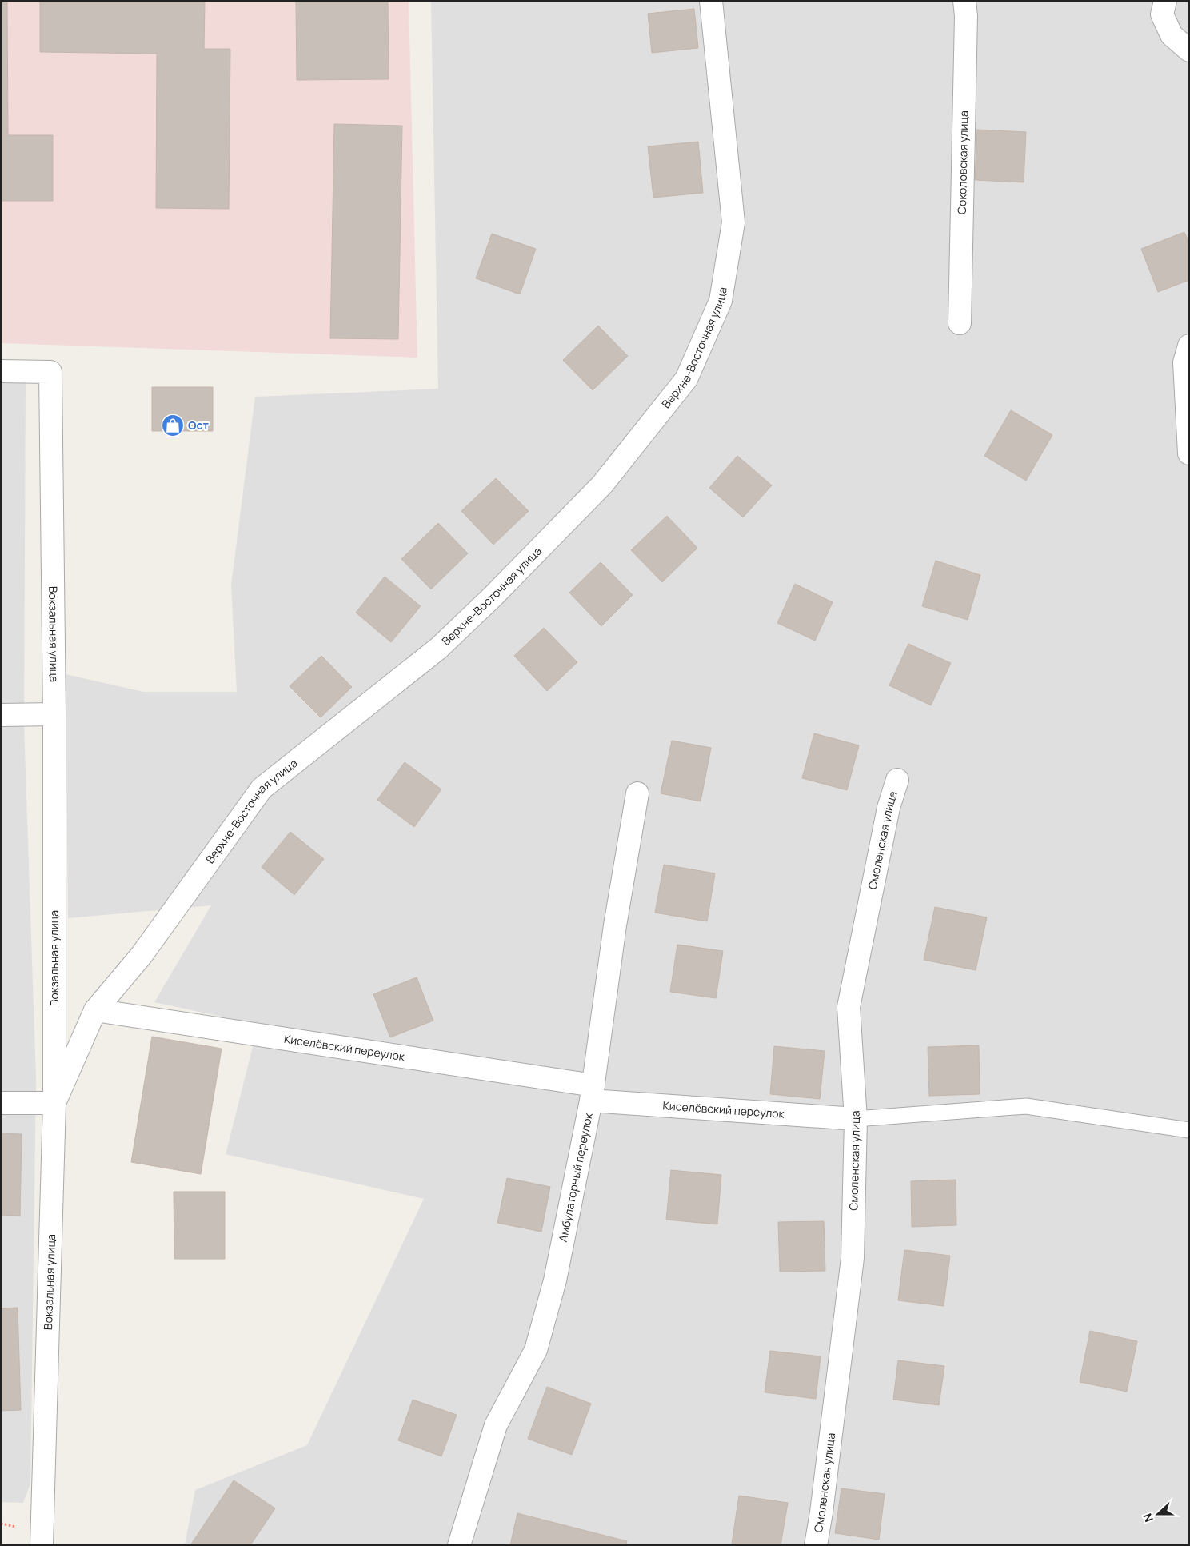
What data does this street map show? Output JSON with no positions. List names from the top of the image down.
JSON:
{
  "streets": {
    "street": [
      "Соколовская улица",
      "Верхне-Восточная улица",
      "Вокзальная улица",
      "Смоленская улица",
      "Киселёвский переулок",
      "Амбулаторный переулок"
    ]
  },
  "crossings": [
    ["Верхне-Восточная улица", "Вокзальная улица"],
    ["Верхне-Восточная улица", "Киселёвский переулок"],
    ["Смоленская улица", "Киселёвский переулок"],
    ["Киселёвский переулок", "Амбулаторный переулок"]
  ],
  "places": {
    "shop": ["Ост"]
  },
  "north": "left"
}
